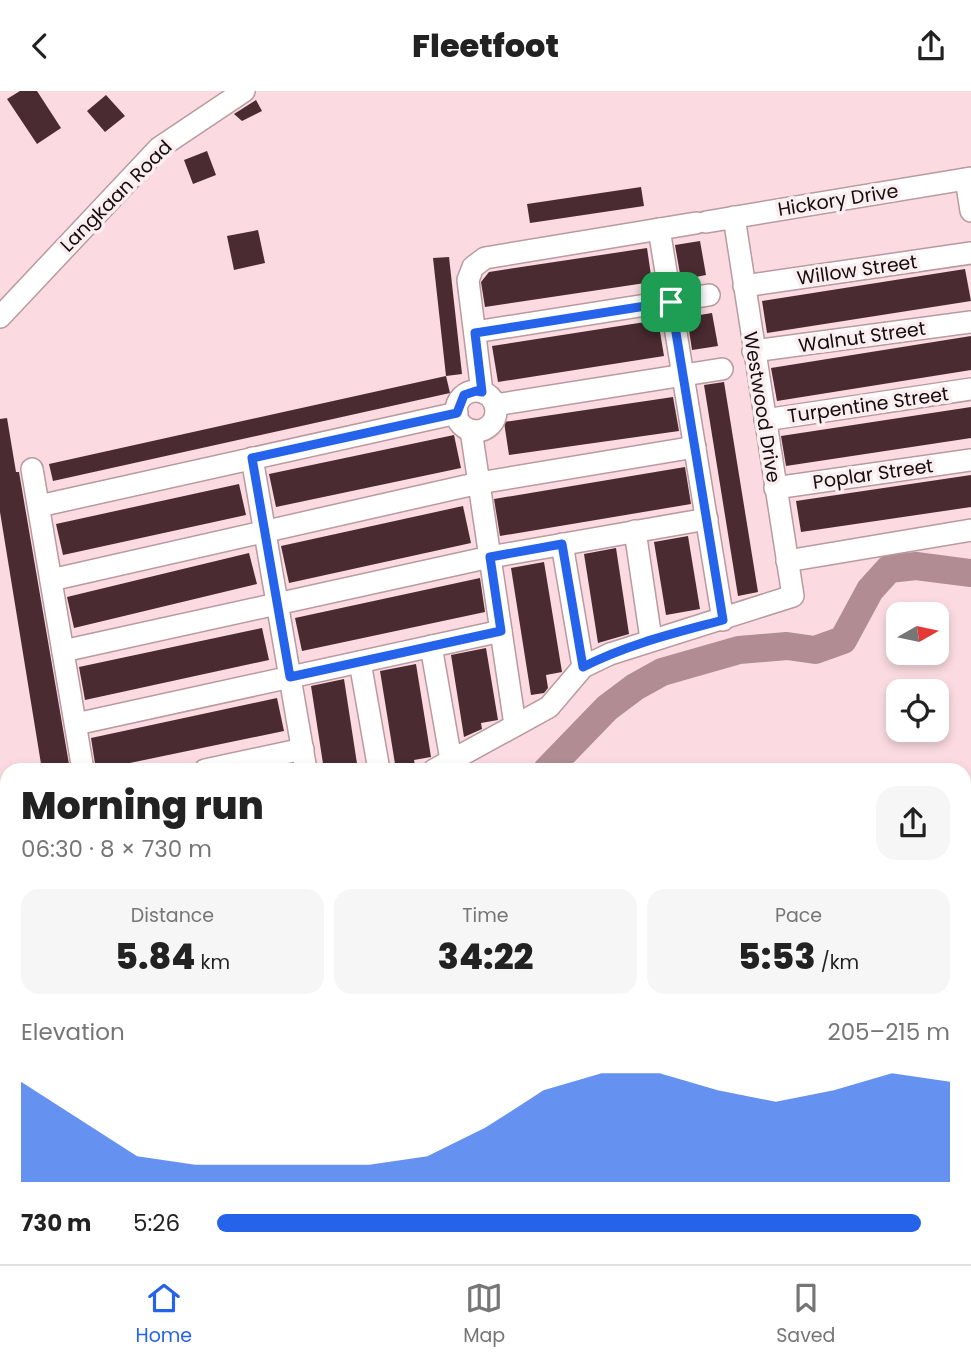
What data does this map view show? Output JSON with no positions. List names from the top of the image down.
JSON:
{
  "streets": {
    "street": [
      "Langkaan Road",
      "Hickory Drive",
      "Willow Street",
      "Walnut Street",
      "Turpentine Street",
      "Westwood Drive",
      "Poplar Street"
    ]
  },
  "crossings": [
    ["Hickory Drive", "Westwood Drive"],
    ["Willow Street", "Westwood Drive"],
    ["Walnut Street", "Westwood Drive"],
    ["Turpentine Street", "Westwood Drive"],
    ["Westwood Drive", "Poplar Street"]
  ],
  "north": "right",
  "page": {
    "header": "Fleetfoot",
    "heading": ["Morning run", "06:30 · 8 × 730 m"],
    "stats": [
      ["Distance", "5.84 km"],
      ["Time", "34:22"],
      ["Pace", "5:53 /km"]
    ],
    "chart": ["Elevation", "205–215 m"],
    "list": [
      {
        "name": "730 m",
        "note": "5:26"
      }
    ],
    "tabs": ["Home", "Map", "Saved"]
  }
}
